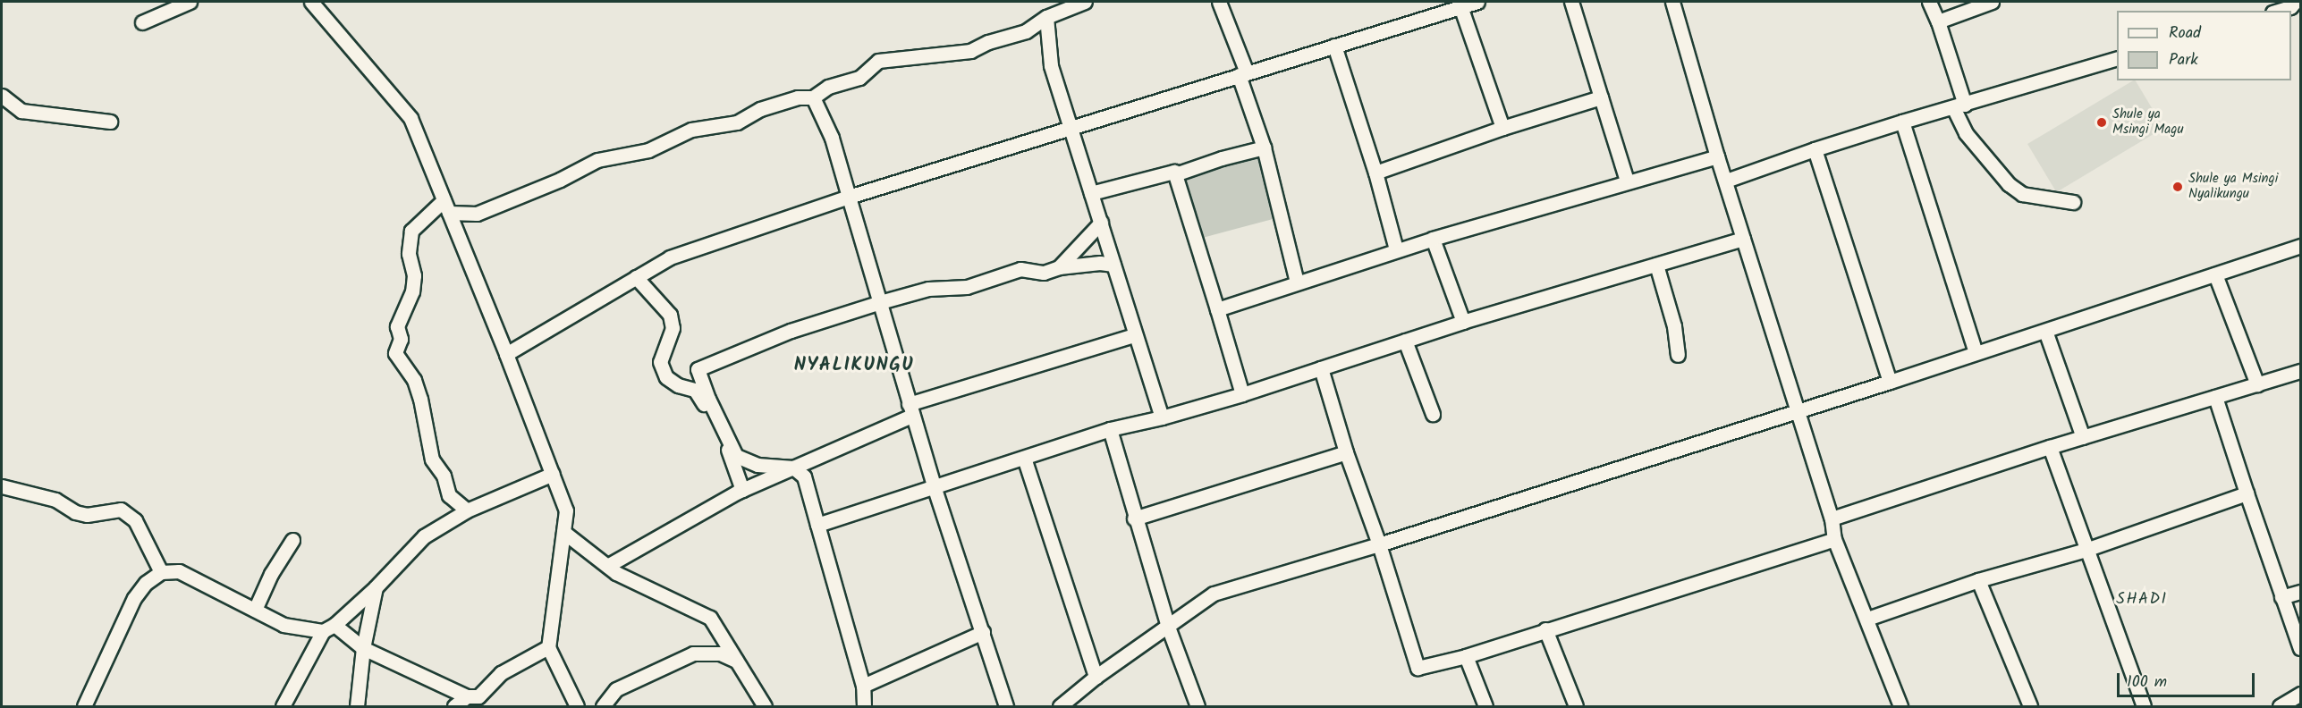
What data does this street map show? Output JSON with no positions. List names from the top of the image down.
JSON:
{
  "districts": ["NYALIKUNGU", "SHADI"],
  "places": ["Shule ya Msingi Magu", "Shule ya Msingi Nyalikungu"],
  "legend": ["Road", "Park"],
  "scale_bar": "100 m"
}
